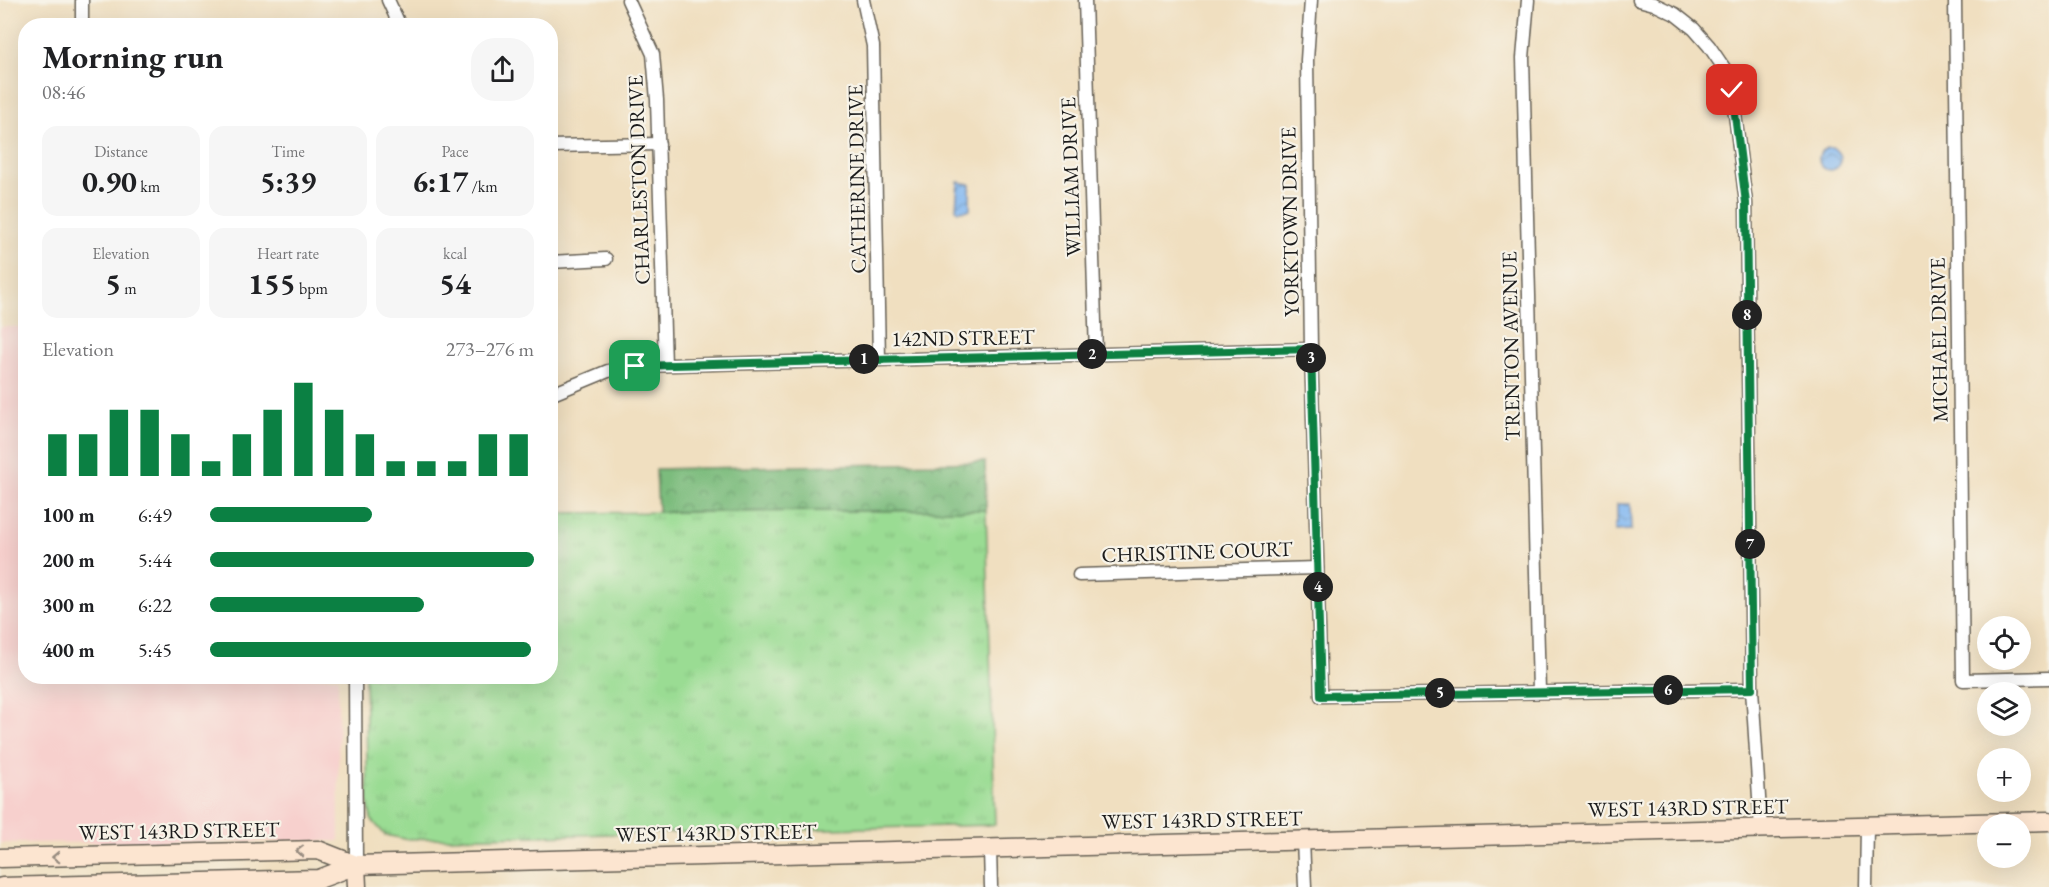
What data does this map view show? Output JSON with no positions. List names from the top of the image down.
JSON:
{
  "streets": {
    "main road": ["WEST 143RD STREET"],
    "street": [
      "WILLIAM DRIVE",
      "CATHERINE DRIVE",
      "CHARLESTON DRIVE",
      "YORKTOWN DRIVE",
      "142ND STREET",
      "MICHAEL DRIVE",
      "TRENTON AVENUE",
      "CHRISTINE COURT"
    ]
  },
  "crossings": [
    ["WILLIAM DRIVE", "142ND STREET"],
    ["CATHERINE DRIVE", "142ND STREET"],
    ["CHARLESTON DRIVE", "142ND STREET"],
    ["YORKTOWN DRIVE", "142ND STREET"],
    ["YORKTOWN DRIVE", "TRENTON AVENUE"],
    ["YORKTOWN DRIVE", "CHRISTINE COURT"]
  ],
  "page": {
    "heading": ["Morning run", "08:46"],
    "stats": [
      ["Distance", "0.90 km"],
      ["Time", "5:39"],
      ["Pace", "6:17 /km"],
      ["Elevation", "5 m"],
      ["Heart rate", "155 bpm"],
      ["kcal", "54"]
    ],
    "pins": [
      "8",
      "2",
      "3",
      "1",
      "7",
      "4",
      "6",
      "5"
    ],
    "chart": ["Elevation", "273–276 m"],
    "list": [
      {
        "name": "100 m",
        "note": "6:49"
      },
      {
        "name": "200 m",
        "note": "5:44"
      },
      {
        "name": "300 m",
        "note": "6:22"
      },
      {
        "name": "400 m",
        "note": "5:45"
      }
    ],
    "map_buttons": ["+", "−"]
  }
}
